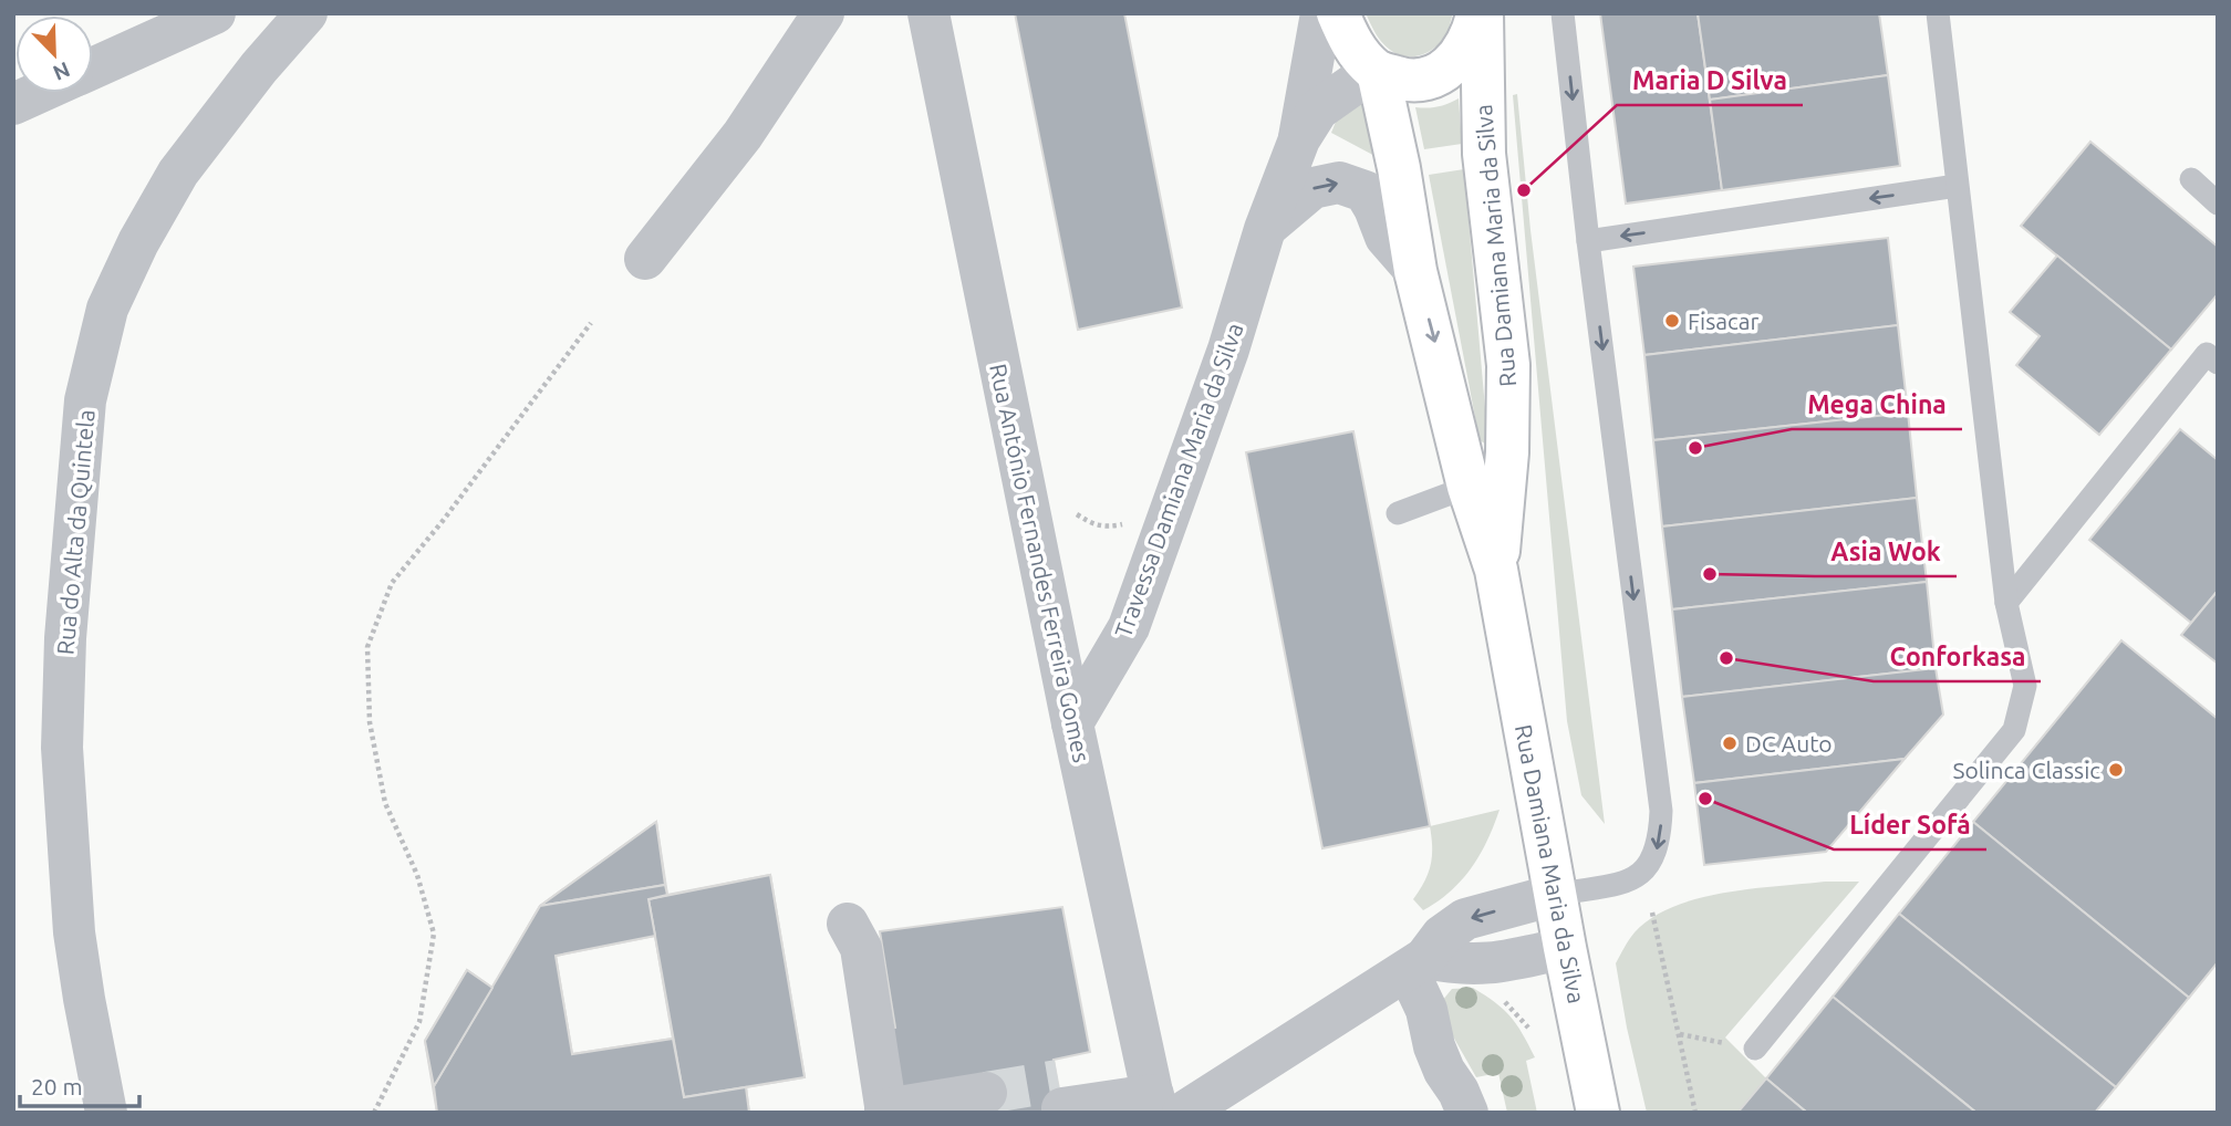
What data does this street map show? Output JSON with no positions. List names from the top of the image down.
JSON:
{
  "streets": {
    "main road": ["Rua Damiana Maria da Silva"],
    "street": ["Travessa Damiana Maria da Silva", "Rua do Alta da Quintela", "Rua António Fernandes Ferreira Gomes"]
  },
  "crossings": [
    ["Rua Damiana Maria da Silva", "Travessa Damiana Maria da Silva"],
    ["Travessa Damiana Maria da Silva", "Rua António Fernandes Ferreira Gomes"]
  ],
  "places": [
    "Maria D Silva",
    "Fisacar",
    "Mega China",
    "Asia Wok",
    "Conforkasa",
    "DC Auto",
    "Solinca Classic",
    "Líder Sofá"
  ],
  "scale_bar": "20 m",
  "north": "bottom right"
}
